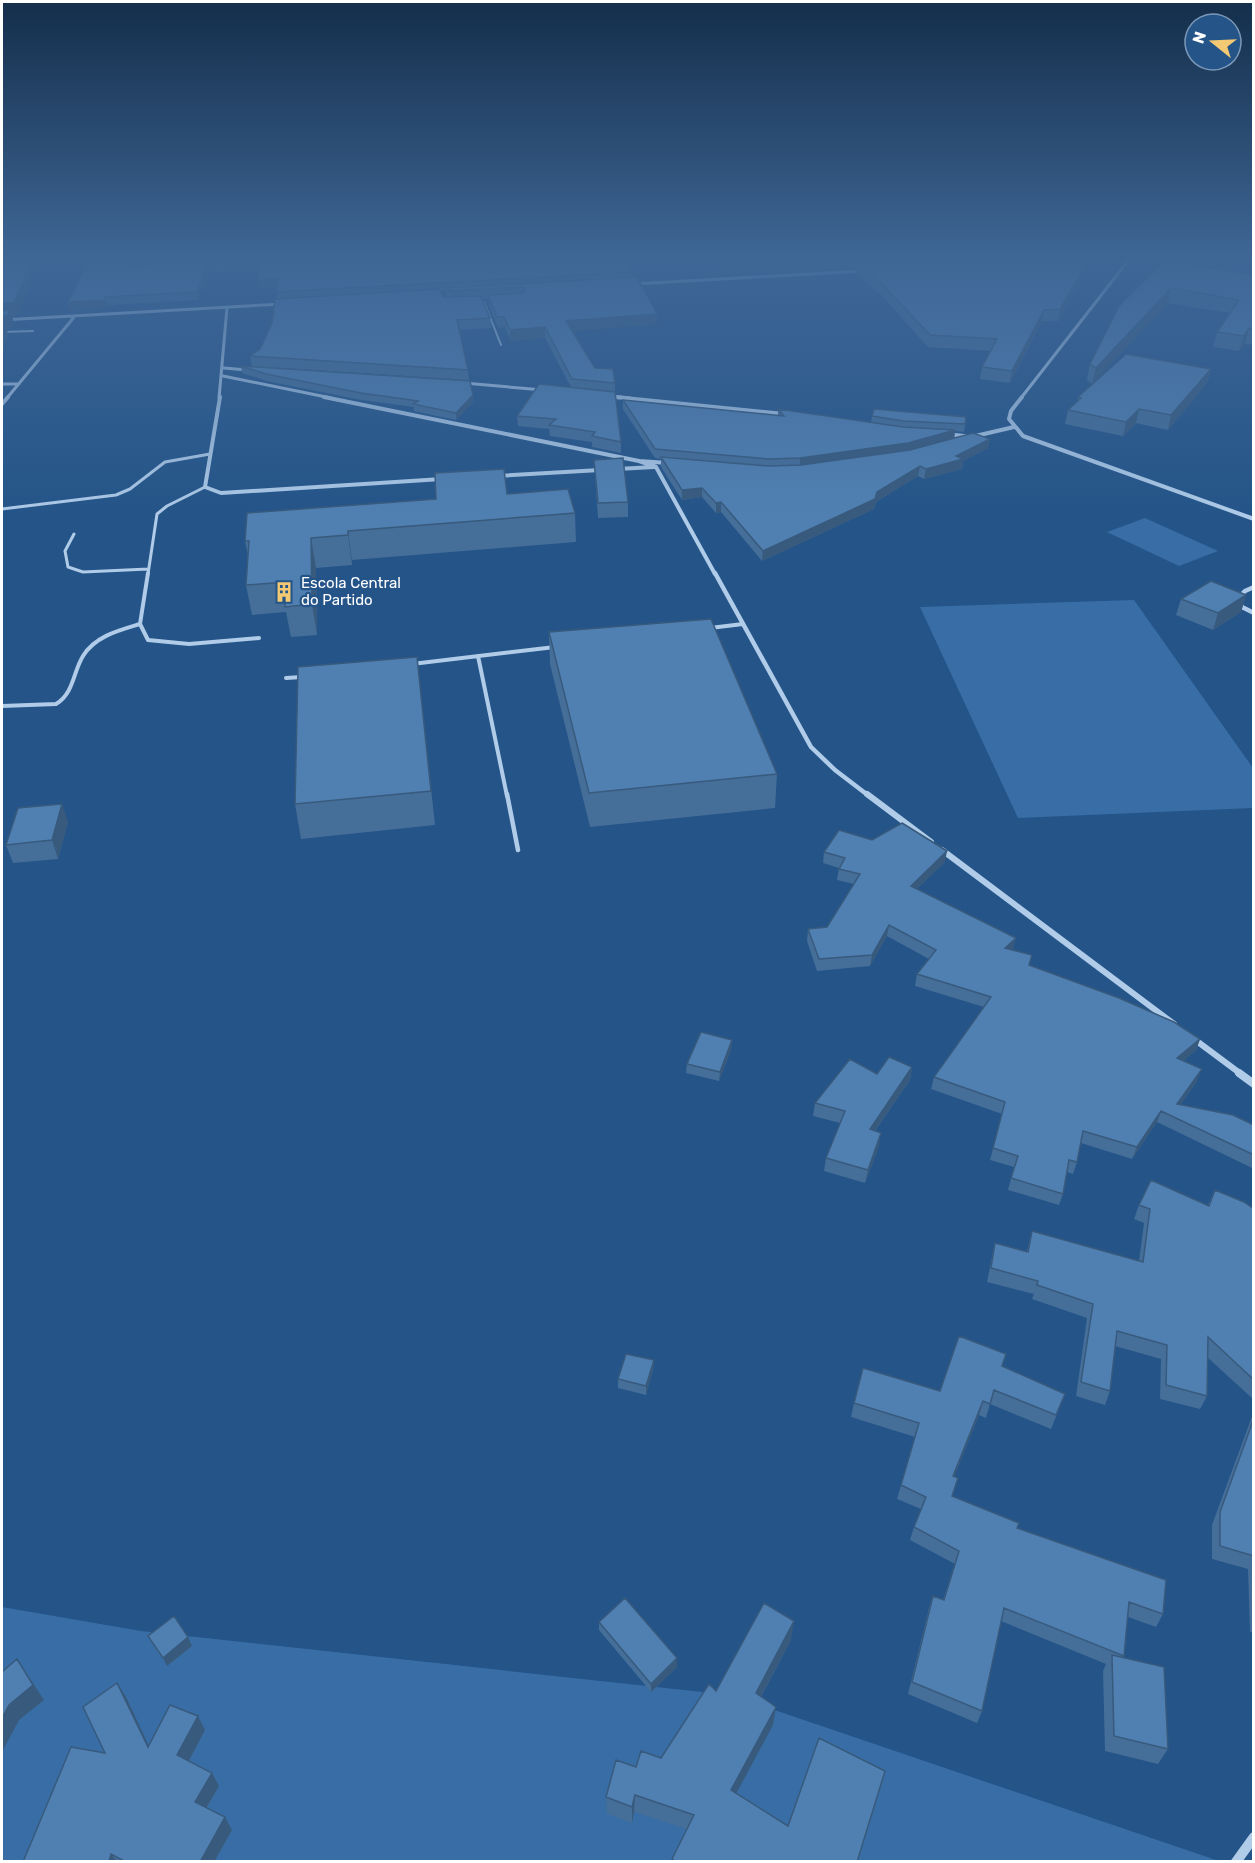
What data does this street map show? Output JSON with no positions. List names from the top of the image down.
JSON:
{
  "places": {
    "building": ["Escola Central do Partido"]
  },
  "north": "left"
}
